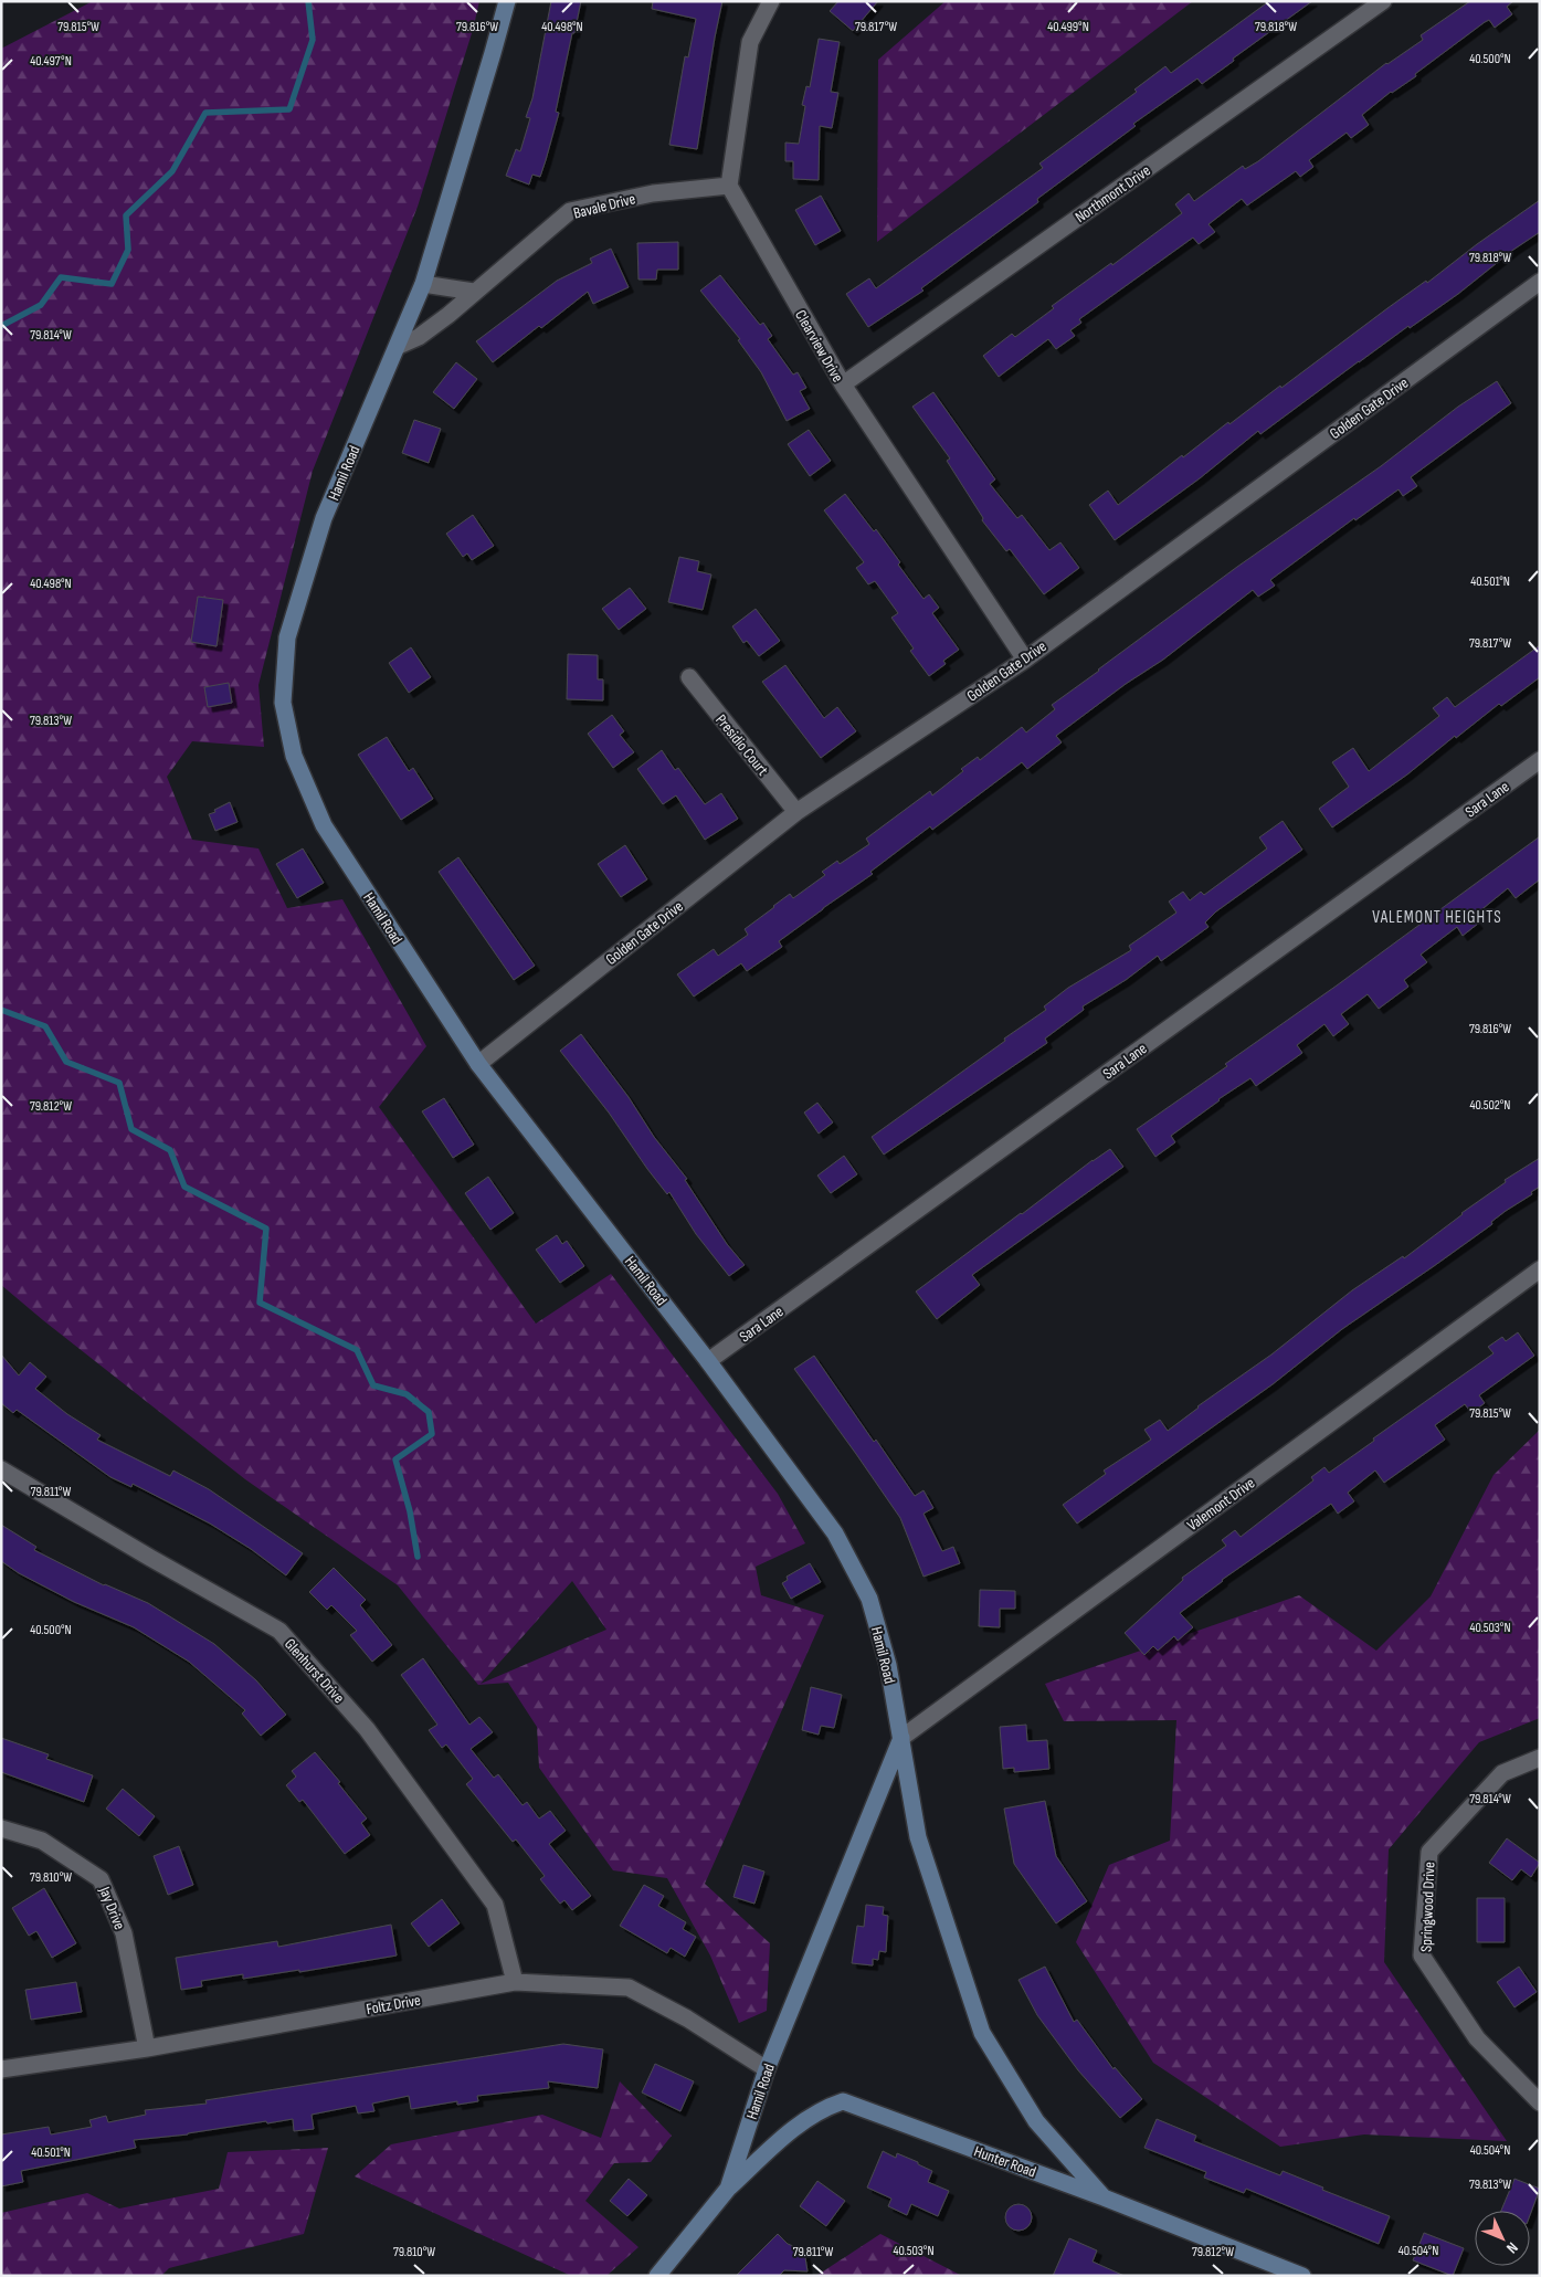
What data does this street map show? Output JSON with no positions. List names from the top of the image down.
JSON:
{
  "streets": {
    "street": [
      "Northmont Drive",
      "Bavale Drive",
      "Clearview Drive",
      "Golden Gate Drive",
      "Hamil Road",
      "Presidio Court",
      "Sara Lane",
      "Valemont Drive",
      "Glenhurst Drive",
      "Springwood Drive",
      "Jay Drive",
      "Foltz Drive",
      "Hunter Road"
    ]
  },
  "crossings": [
    ["Northmont Drive", "Clearview Drive"],
    ["Bavale Drive", "Clearview Drive"],
    ["Bavale Drive", "Hamil Road"],
    ["Clearview Drive", "Golden Gate Drive"],
    ["Golden Gate Drive", "Hamil Road"],
    ["Golden Gate Drive", "Presidio Court"],
    ["Hamil Road", "Sara Lane"],
    ["Hamil Road", "Valemont Drive"],
    ["Hamil Road", "Foltz Drive"],
    ["Hamil Road", "Hunter Road"],
    ["Glenhurst Drive", "Foltz Drive"],
    ["Jay Drive", "Foltz Drive"]
  ],
  "districts": ["VALEMONT HEIGHTS"],
  "north": "bottom right",
  "coordinates": [
    "79.816°W",
    "79.817°W",
    "79.815°W",
    "79.818°W",
    "40.498°N",
    "40.499°N",
    "40.500°N",
    "40.497°N",
    "79.814°W",
    "40.501°N",
    "79.813°W",
    "40.502°N",
    "79.812°W",
    "79.811°W",
    "40.503°N",
    "79.810°W",
    "40.504°N"
  ]
}
